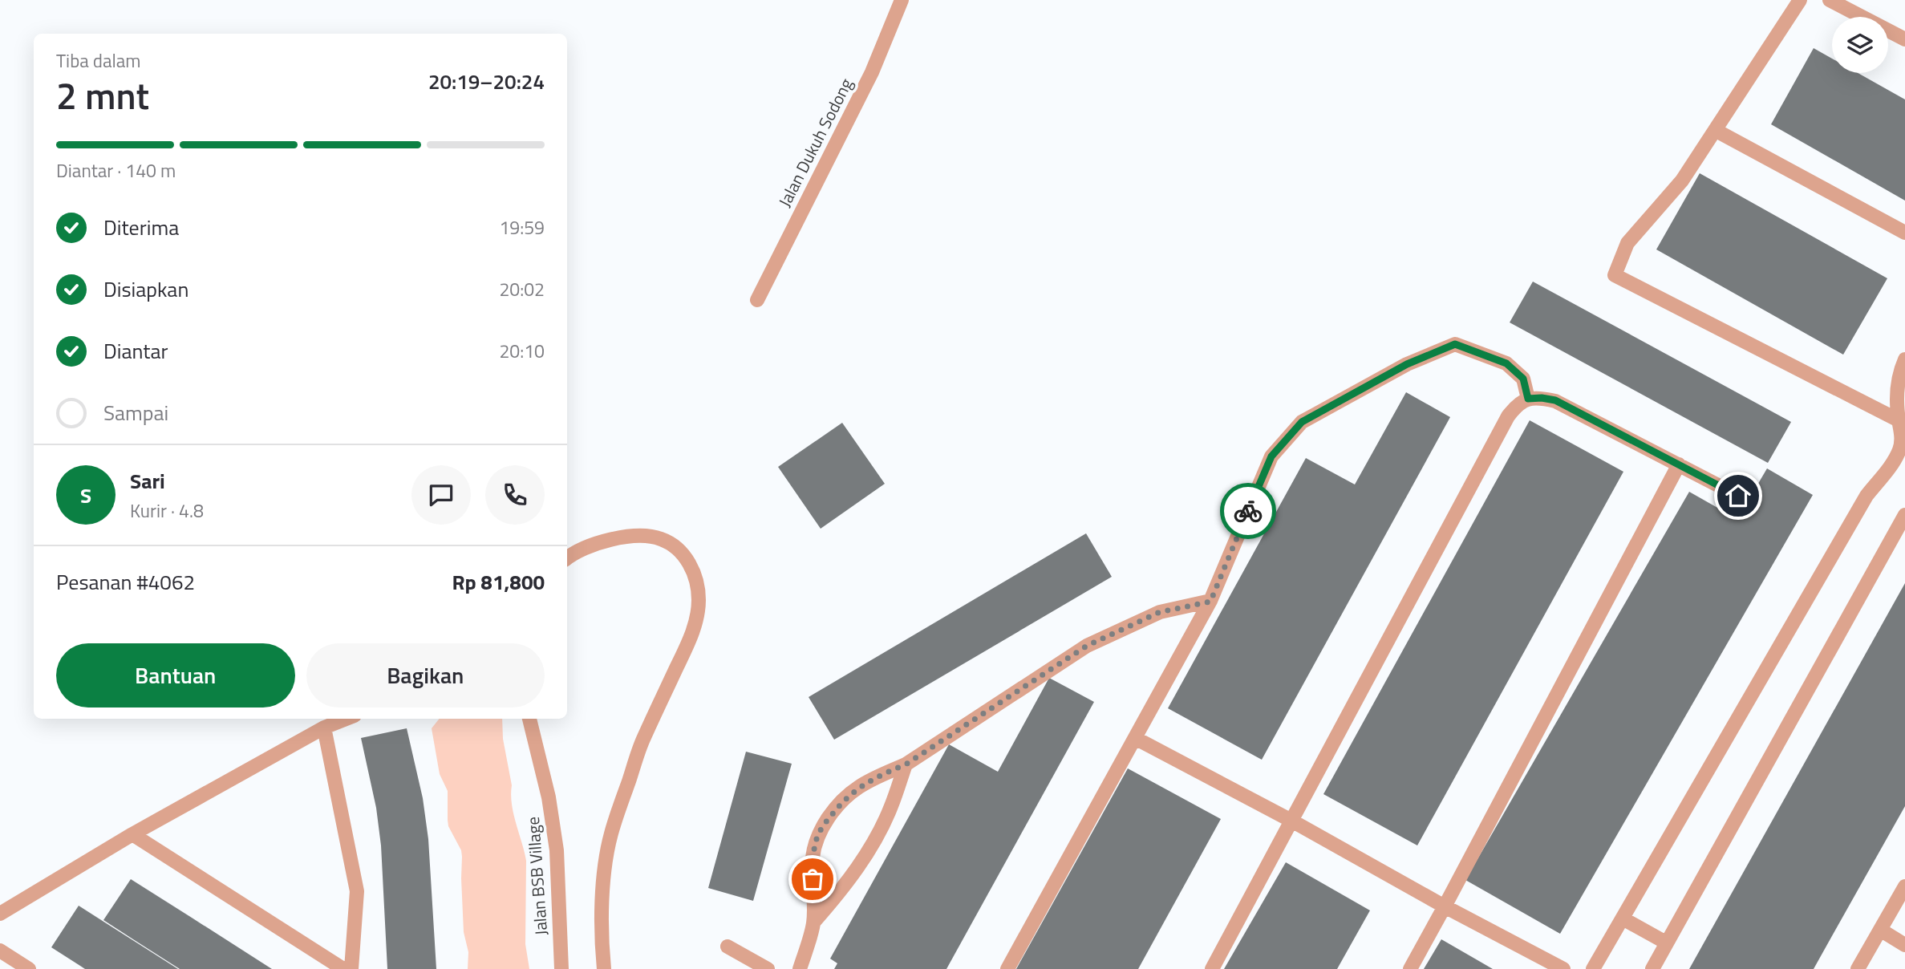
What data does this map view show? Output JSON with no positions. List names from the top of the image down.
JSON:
{
  "streets": {
    "street": ["Jalan Dukuh Sodong", "Jalan BSB Village"]
  },
  "page": {
    "heading": ["2 mnt", "Tiba dalam", "20:19–20:24"],
    "panel": [
      "Sari",
      "Kurir · 4.8",
      "Pesanan #4062",
      "Rp 81,800"
    ],
    "bar": "Diantar · 140 m",
    "list": [
      ["Diterima", "19:59"],
      ["Disiapkan", "20:02"],
      ["Diantar", "20:10"],
      "Sampai"
    ],
    "round": "S",
    "buttons": ["Bantuan", "Bagikan"]
  }
}
